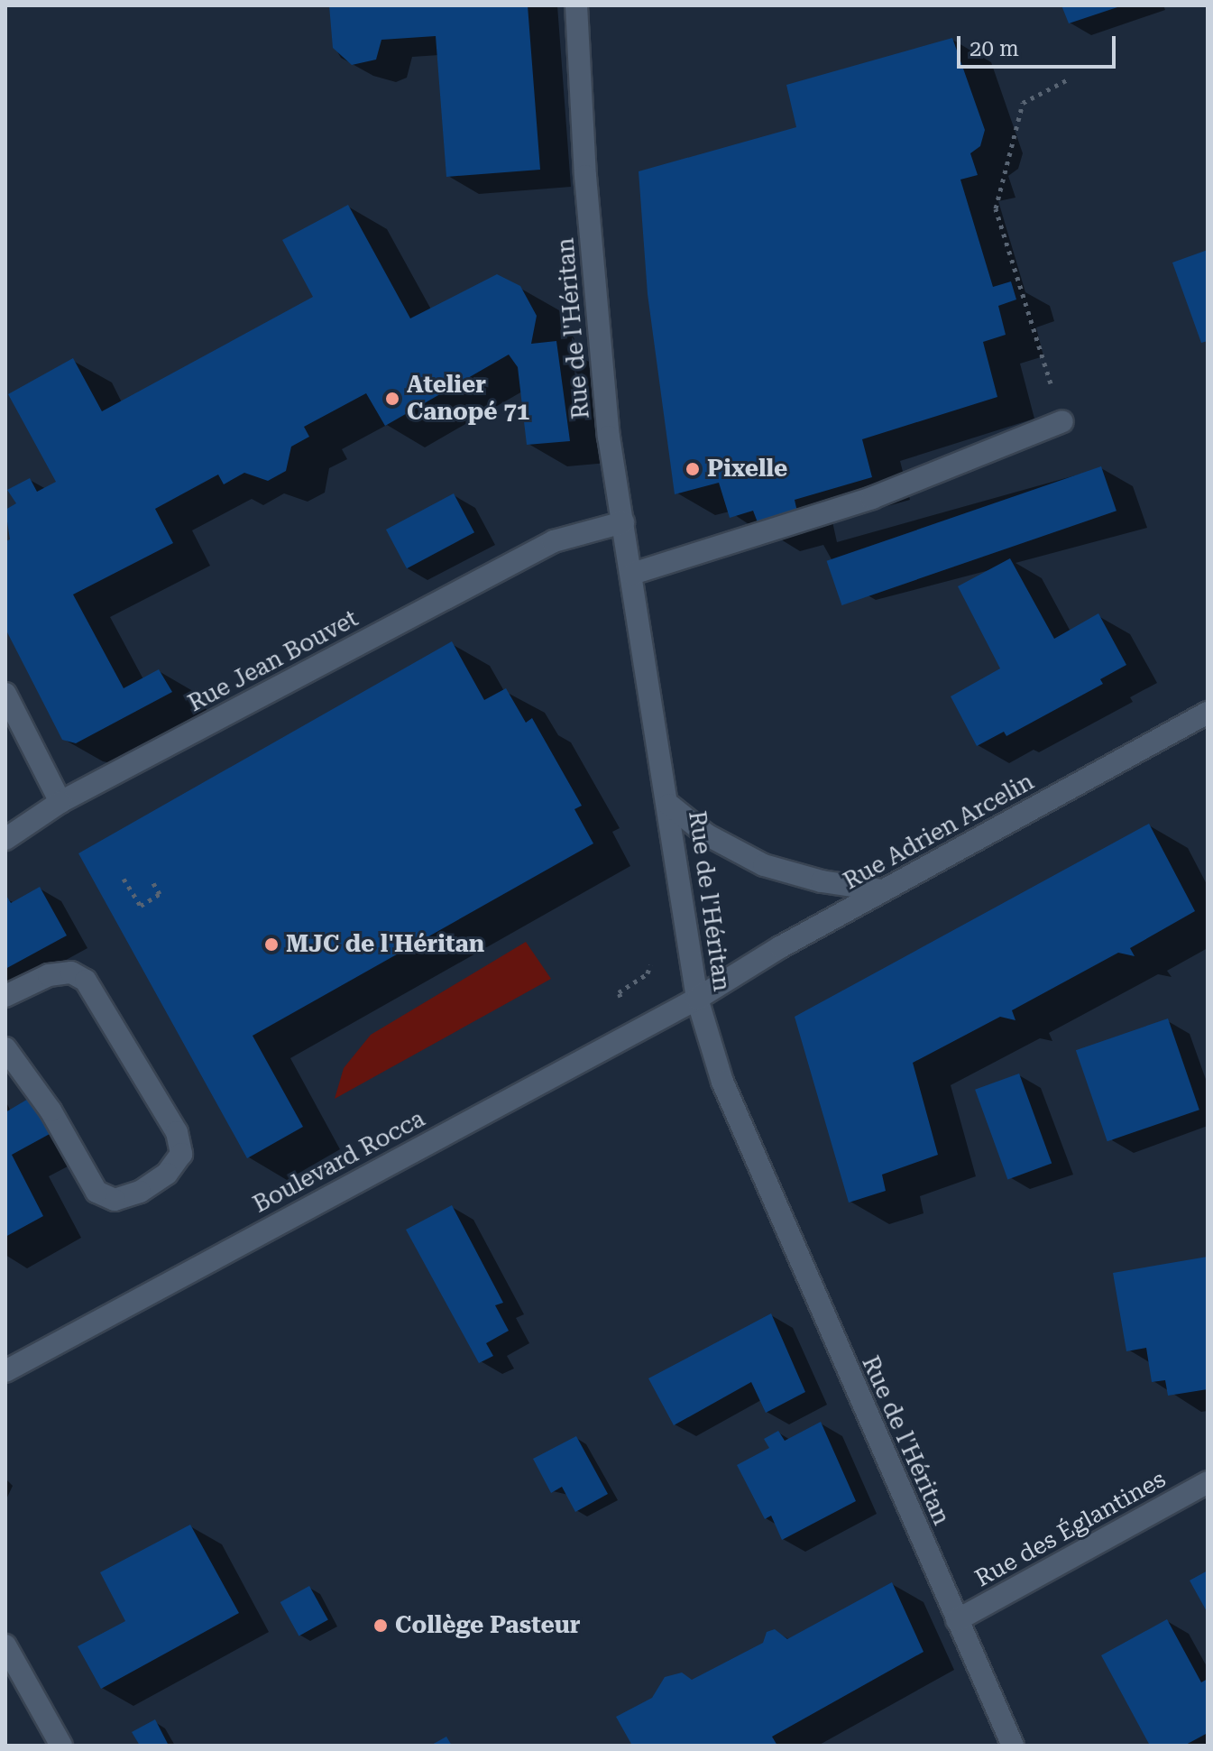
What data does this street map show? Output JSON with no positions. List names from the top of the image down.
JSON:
{
  "streets": {
    "street": [
      "Rue de l'Héritan",
      "Rue Jean Bouvet",
      "Rue Adrien Arcelin",
      "Boulevard Rocca",
      "Rue des Églantines"
    ]
  },
  "crossings": [
    ["Rue de l'Héritan", "Rue Jean Bouvet"],
    ["Rue de l'Héritan", "Rue Adrien Arcelin"],
    ["Rue de l'Héritan", "Boulevard Rocca"],
    ["Rue de l'Héritan", "Rue des Églantines"],
    ["Rue Adrien Arcelin", "Boulevard Rocca"]
  ],
  "places": [
    "Atelier Canopé 71",
    "Pixelle",
    "MJC de l'Héritan",
    "Collège Pasteur"
  ],
  "scale_bar": "20 m"
}
